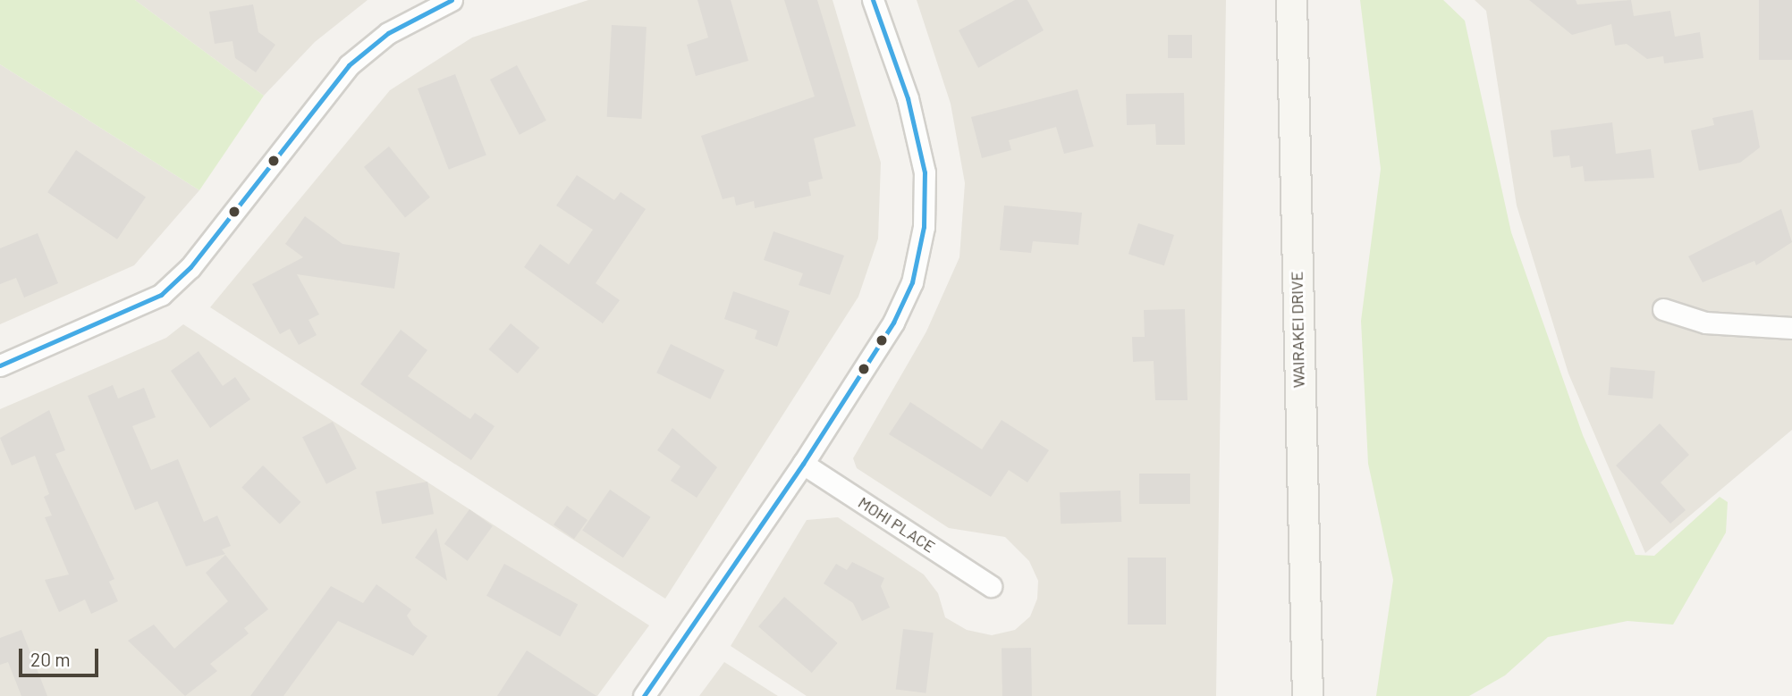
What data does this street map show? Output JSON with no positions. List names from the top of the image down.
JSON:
{
  "streets": {
    "main road": ["WAIRAKEI DRIVE"],
    "street": ["MOHI PLACE"]
  },
  "scale_bar": "20 m"
}
